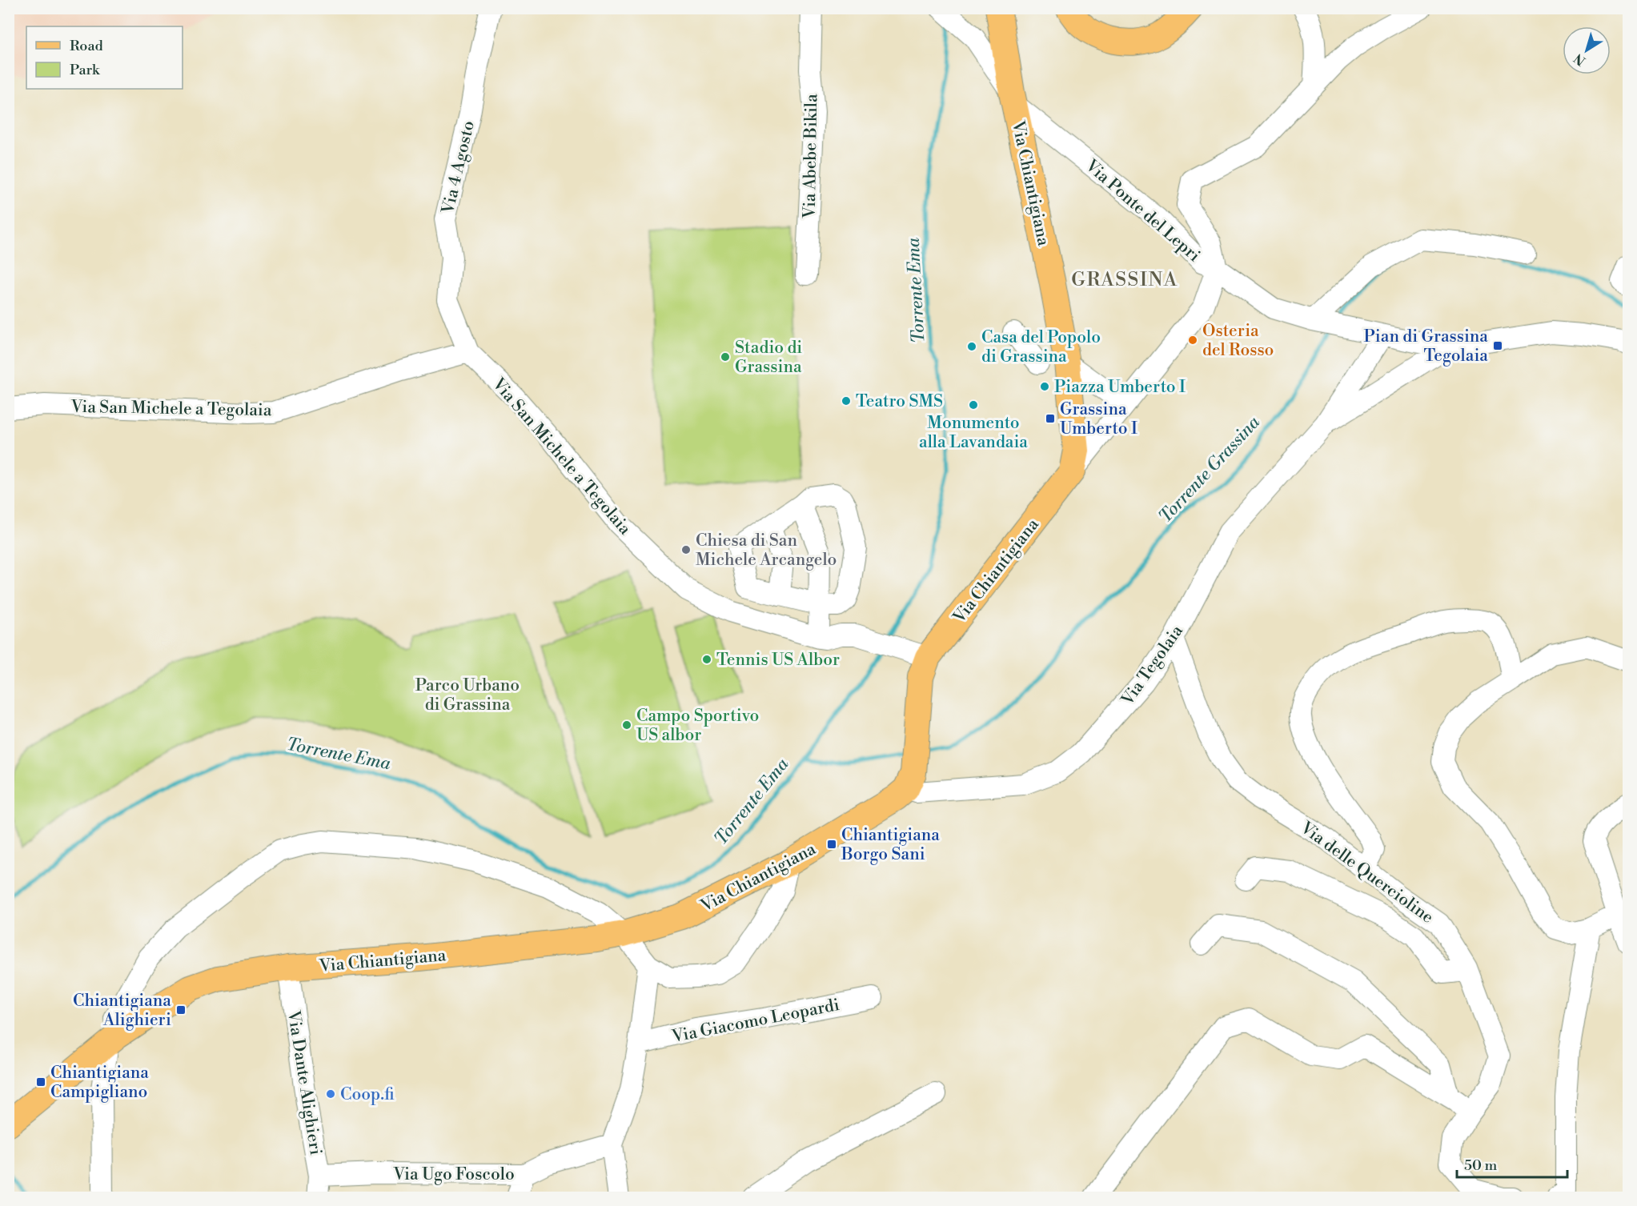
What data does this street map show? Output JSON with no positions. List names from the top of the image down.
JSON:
{
  "streets": {
    "main road": ["Via Chiantigiana"],
    "street": [
      "Via Abebe Bikila",
      "Via 4 Agosto",
      "Via Ponte del Lepri",
      "Via San Michele a Tegolaia",
      "Via Tegolaia",
      "Via delle Quercioline",
      "Via Giacomo Leopardi",
      "Via Dante Alighieri",
      "Via Ugo Foscolo"
    ]
  },
  "crossings": [
    ["Via 4 Agosto", "Via San Michele a Tegolaia"],
    ["Via Chiantigiana", "Via Ponte del Lepri"],
    ["Via Chiantigiana", "Via San Michele a Tegolaia"],
    ["Via Chiantigiana", "Via Tegolaia"],
    ["Via Chiantigiana", "Via Dante Alighieri"],
    ["Via Ponte del Lepri", "Via Tegolaia"],
    ["Via Tegolaia", "Via delle Quercioline"],
    ["Via Dante Alighieri", "Via Ugo Foscolo"]
  ],
  "districts": ["GRASSINA"],
  "water": ["Torrente Ema", "Torrente Grassina"],
  "parks": ["Parco Urbano di Grassina"],
  "places": {
    "other": [
      "Osteria del Rosso",
      "Casa del Popolo di Grassina",
      "Stadio di Grassina",
      "Piazza Umberto I",
      "Teatro SMS",
      "Monumento alla Lavandaia",
      "Chiesa di San Michele Arcangelo",
      "Tennis US Albor",
      "Campo Sportivo US albor",
      "Coop.fi"
    ],
    "transit": [
      "Pian di Grassina Tegolaia",
      "Grassina Umberto I",
      "Chiantigiana Borgo Sani",
      "Chiantigiana Alighieri",
      "Chiantigiana Campigliano"
    ]
  },
  "legend": ["Road", "Park"],
  "scale_bar": "50 m",
  "north": "bottom left"
}
